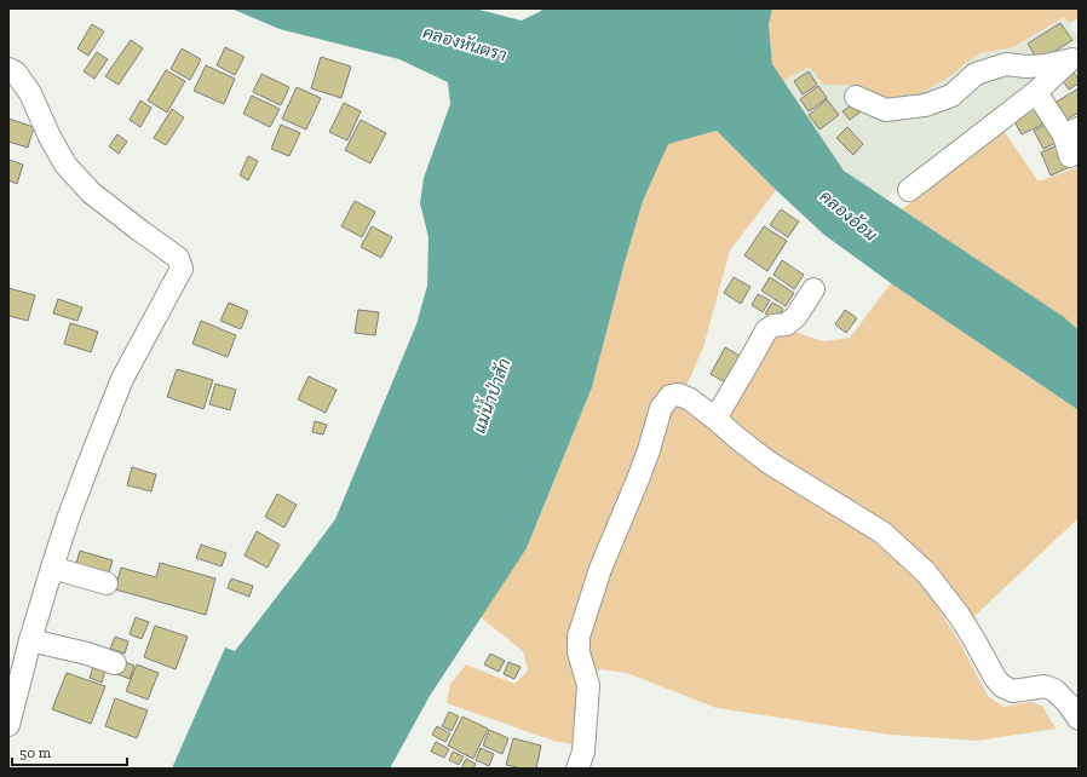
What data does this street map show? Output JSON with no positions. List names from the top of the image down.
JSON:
{
  "water": ["คลองหันตรา", "คลองอ้อม", "แม่น้ำป่าสัก"],
  "scale_bar": "50 m"
}
